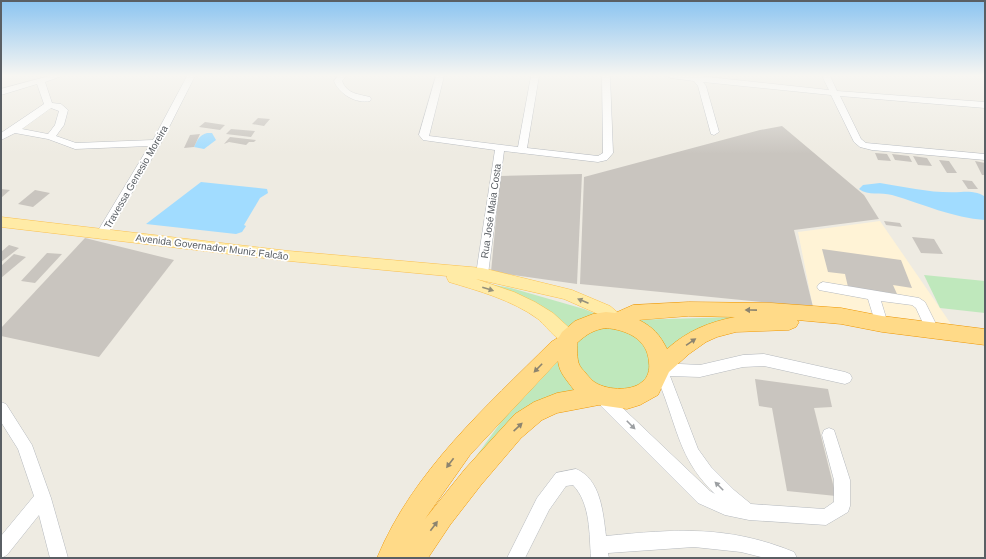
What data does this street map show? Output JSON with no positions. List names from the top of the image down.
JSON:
{
  "streets": {
    "main road": ["Avenida Governador Muniz Falcão"],
    "street": ["Travessa Genesio Moreira", "Rua José Maia Costa"]
  },
  "crossings": [
    ["Travessa Genesio Moreira", "Avenida Governador Muniz Falcão"],
    ["Rua José Maia Costa", "Avenida Governador Muniz Falcão"]
  ]
}
